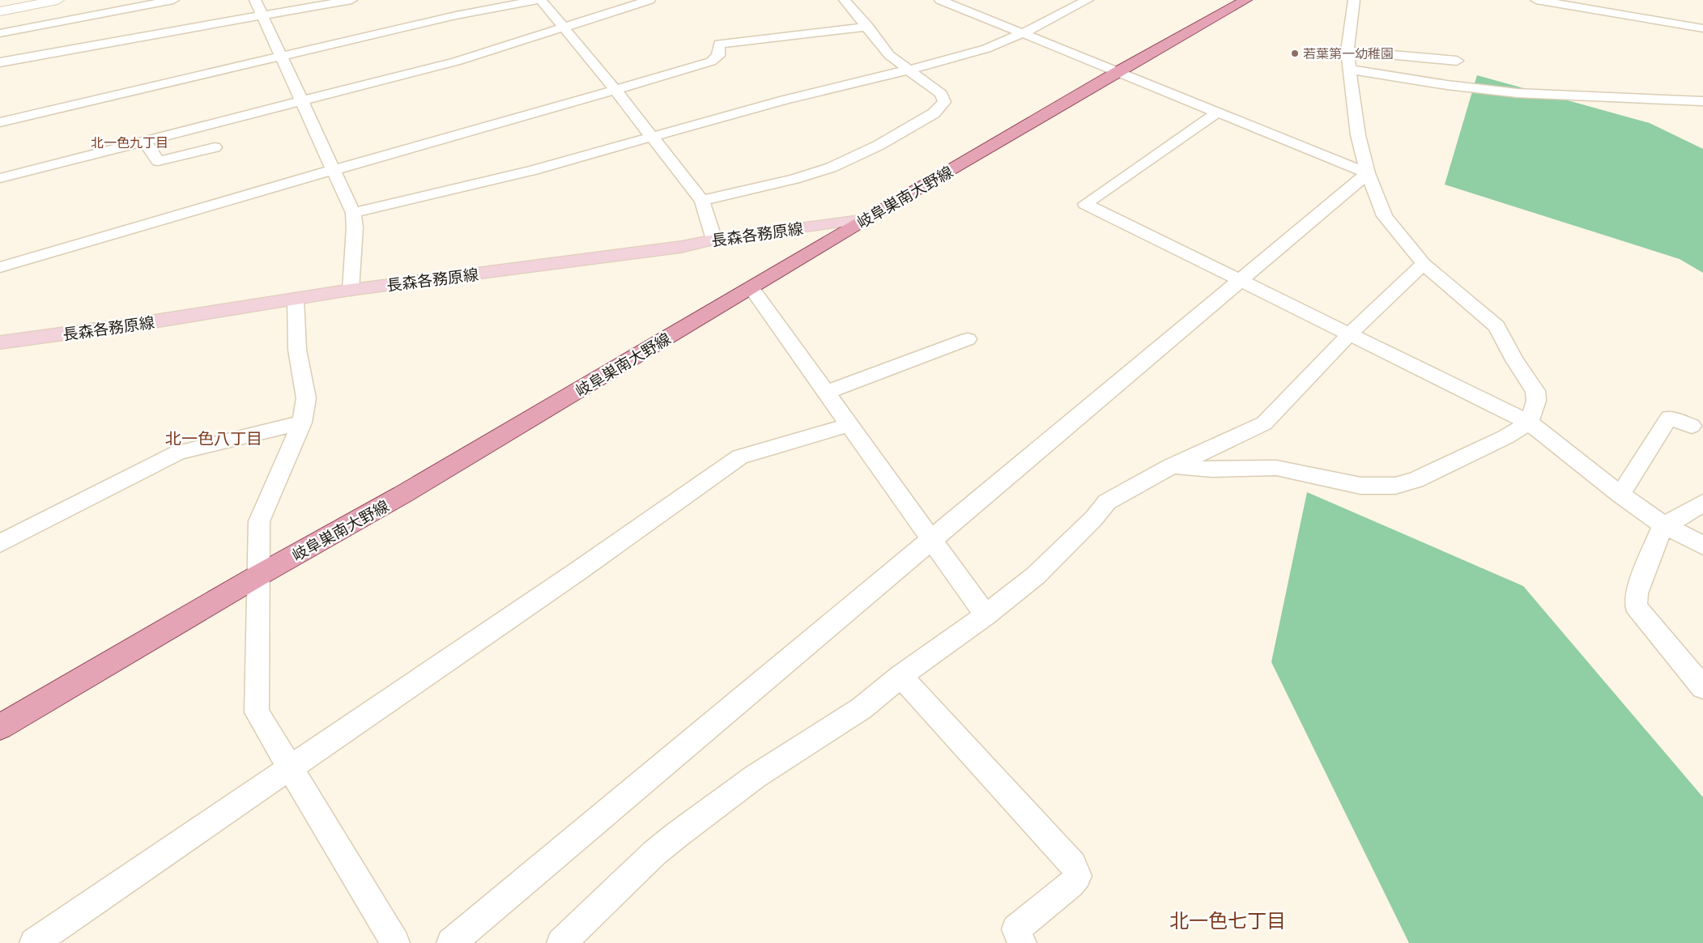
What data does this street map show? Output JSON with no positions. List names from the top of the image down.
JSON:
{
  "streets": {
    "main road": ["岐阜巣南大野線", "長森各務原線"]
  },
  "crossings": [
    ["岐阜巣南大野線", "長森各務原線"]
  ],
  "districts": ["北一色九丁目", "北一色八丁目", "北一色七丁目"],
  "places": ["若葉第一幼稚園"]
}
